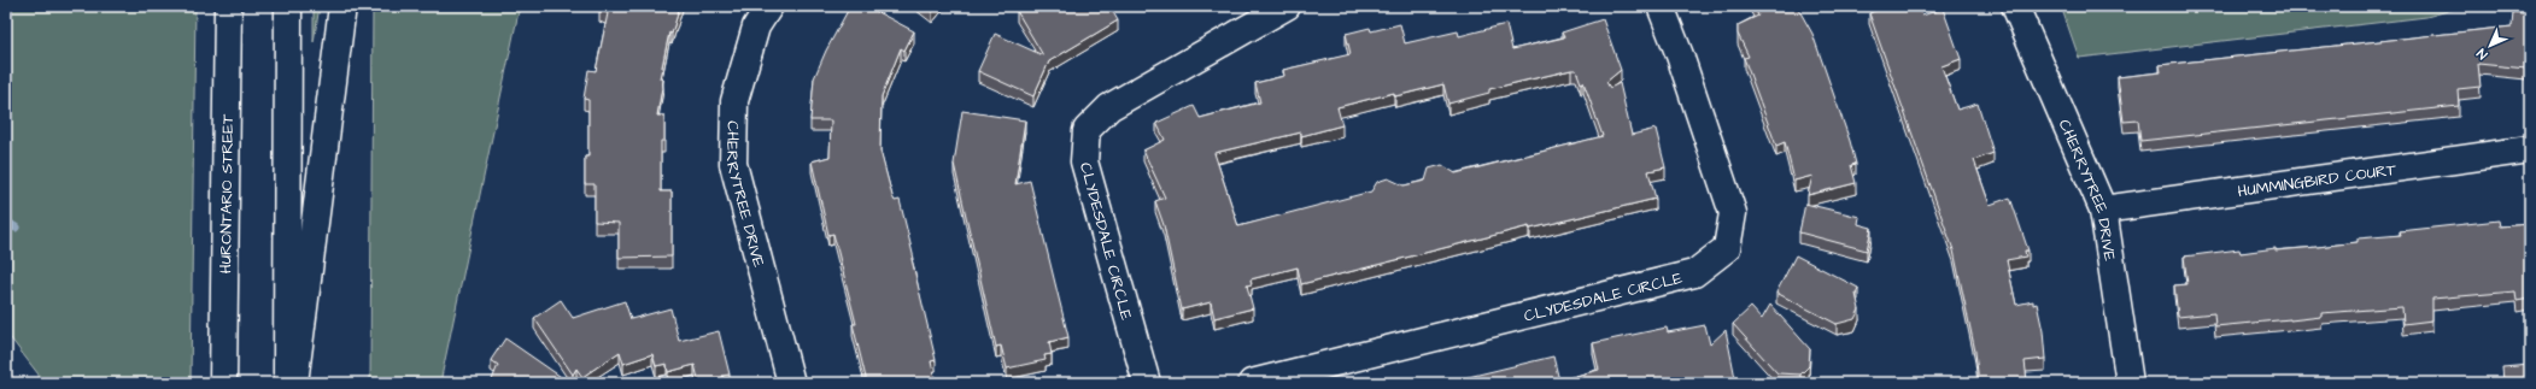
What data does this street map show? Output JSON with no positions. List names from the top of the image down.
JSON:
{
  "streets": {
    "main road": [
      "HUMMINGBIRD COURT",
      "CHERRYTREE DRIVE",
      "HURONTARIO STREET",
      "CLYDESDALE CIRCLE"
    ]
  },
  "crossings": [
    ["HUMMINGBIRD COURT", "CHERRYTREE DRIVE"]
  ],
  "north": "bottom left"
}
